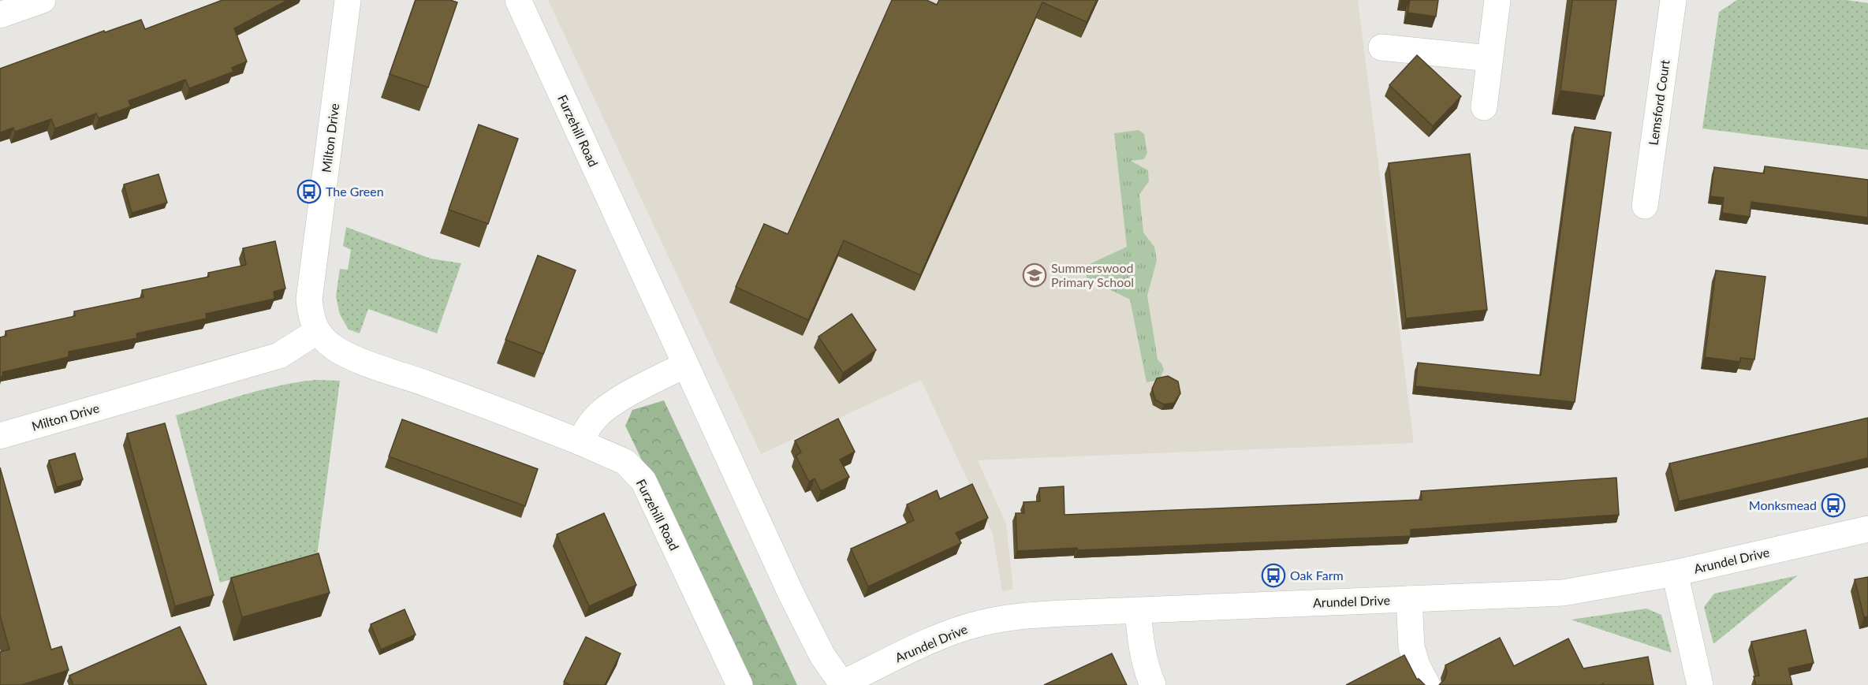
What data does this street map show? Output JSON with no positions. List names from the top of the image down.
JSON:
{
  "streets": {
    "street": [
      "Lemsford Court",
      "Furzehill Road",
      "Milton Drive",
      "Arundel Drive"
    ]
  },
  "crossings": [
    ["Furzehill Road", "Arundel Drive"]
  ],
  "places": {
    "bus stop": ["The Green", "Monksmead", "Oak Farm"],
    "school or university": ["Summerswood Primary School"]
  }
}
